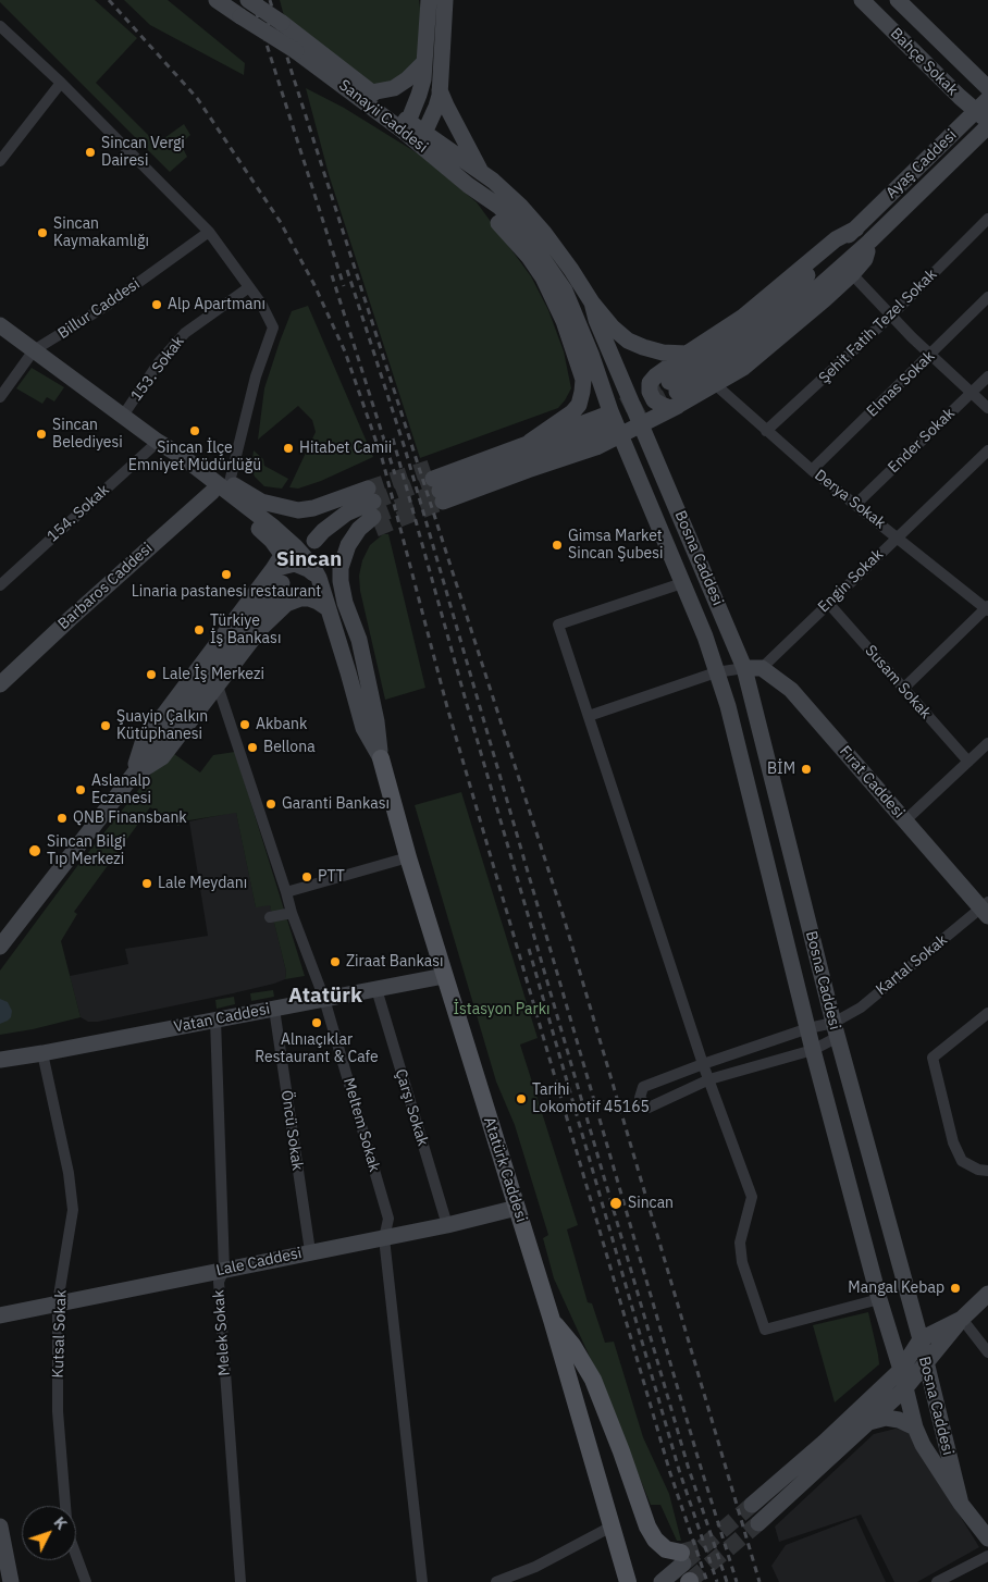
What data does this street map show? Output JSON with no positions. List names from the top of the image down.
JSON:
{
  "streets": {
    "main road": [
      "Bahçe Sokak",
      "Sanayii Caddesi",
      "Ayaş Caddesi",
      "Bosna Caddesi",
      "Barbaros Caddesi",
      "Fırat Caddesi",
      "Vatan Caddesi",
      "Atatürk Caddesi",
      "Lale Caddesi"
    ],
    "street": [
      "Billur Caddesi",
      "Şehit Fatih Tezel Sokak",
      "153. Sokak",
      "Elmas Sokak",
      "Ender Sokak",
      "Derya Sokak",
      "154. Sokak",
      "Engin Sokak",
      "Susam Sokak",
      "Kartal Sokak",
      "Çarşı Sokak",
      "Meltem Sokak",
      "Öncü Sokak",
      "Melek Sokak",
      "Kutsal Sokak"
    ]
  },
  "crossings": [
    ["Bahçe Sokak", "Ayaş Caddesi"],
    ["Sanayii Caddesi", "Bosna Caddesi"],
    ["Şehit Fatih Tezel Sokak", "Derya Sokak"],
    ["Elmas Sokak", "Derya Sokak"],
    ["Ender Sokak", "Derya Sokak"],
    ["Derya Sokak", "Engin Sokak"],
    ["Bosna Caddesi", "Kartal Sokak"],
    ["Engin Sokak", "Susam Sokak"],
    ["Engin Sokak", "Fırat Caddesi"],
    ["Fırat Caddesi", "Kartal Sokak"],
    ["Vatan Caddesi", "Çarşı Sokak"],
    ["Vatan Caddesi", "Meltem Sokak"],
    ["Vatan Caddesi", "Öncü Sokak"],
    ["Vatan Caddesi", "Atatürk Caddesi"],
    ["Vatan Caddesi", "Melek Sokak"],
    ["Vatan Caddesi", "Kutsal Sokak"],
    ["Çarşı Sokak", "Lale Caddesi"],
    ["Meltem Sokak", "Lale Caddesi"],
    ["Öncü Sokak", "Lale Caddesi"],
    ["Atatürk Caddesi", "Lale Caddesi"],
    ["Lale Caddesi", "Melek Sokak"],
    ["Lale Caddesi", "Kutsal Sokak"]
  ],
  "districts": ["Sincan", "Atatürk"],
  "parks": ["İstasyon Parkı"],
  "places": [
    "Sincan Vergi Dairesi",
    "Sincan Kaymakamlığı",
    "Alp Apartmanı",
    "Sincan İlçe Emniyet Müdürlüğü",
    "Sincan Belediyesi",
    "Hitabet Camii",
    "Gimsa Market Sincan Şubesi",
    "Linaria pastanesi restaurant",
    "Türkiye İş Bankası",
    "Lale İş Merkezi",
    "Akbank",
    "Şuayip Çalkın Kütüphanesi",
    "Bellona",
    "BİM",
    "Aslanalp Eczanesi",
    "Garanti Bankası",
    "QNB Finansbank",
    "Sincan Bilgi Tıp Merkezi",
    "PTT",
    "Lale Meydanı",
    "Ziraat Bankası",
    "Alnıaçıklar Restaurant & Cafe",
    "Tarihi Lokomotif 45165",
    "Sincan",
    "Mangal Kebap"
  ],
  "north": "top right"
}
